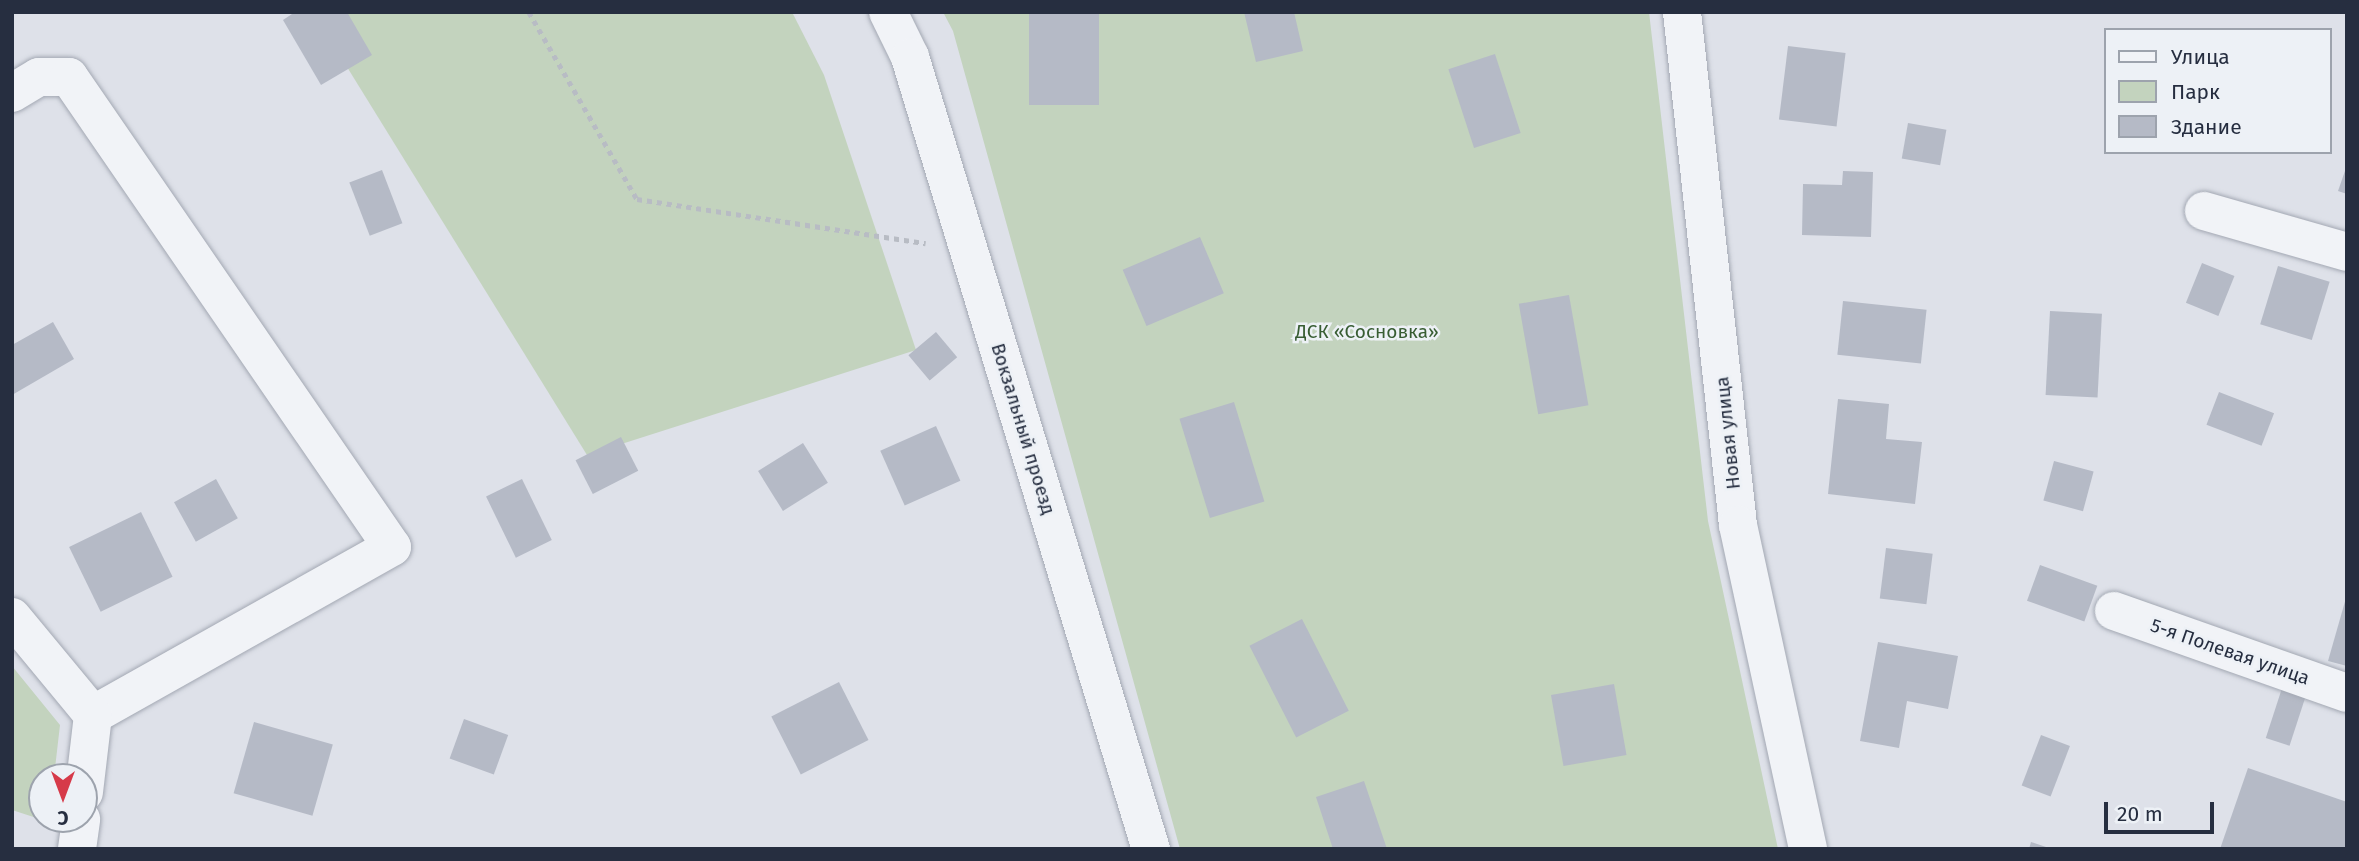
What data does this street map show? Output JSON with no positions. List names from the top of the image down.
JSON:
{
  "streets": {
    "street": ["Вокзальный проезд", "Новая улица", "5-я Полевая улица"]
  },
  "parks": ["ДСК «Сосновка»"],
  "legend": ["Улица", "Парк", "Здание"],
  "scale_bar": "20 m",
  "north": "bottom"
}
